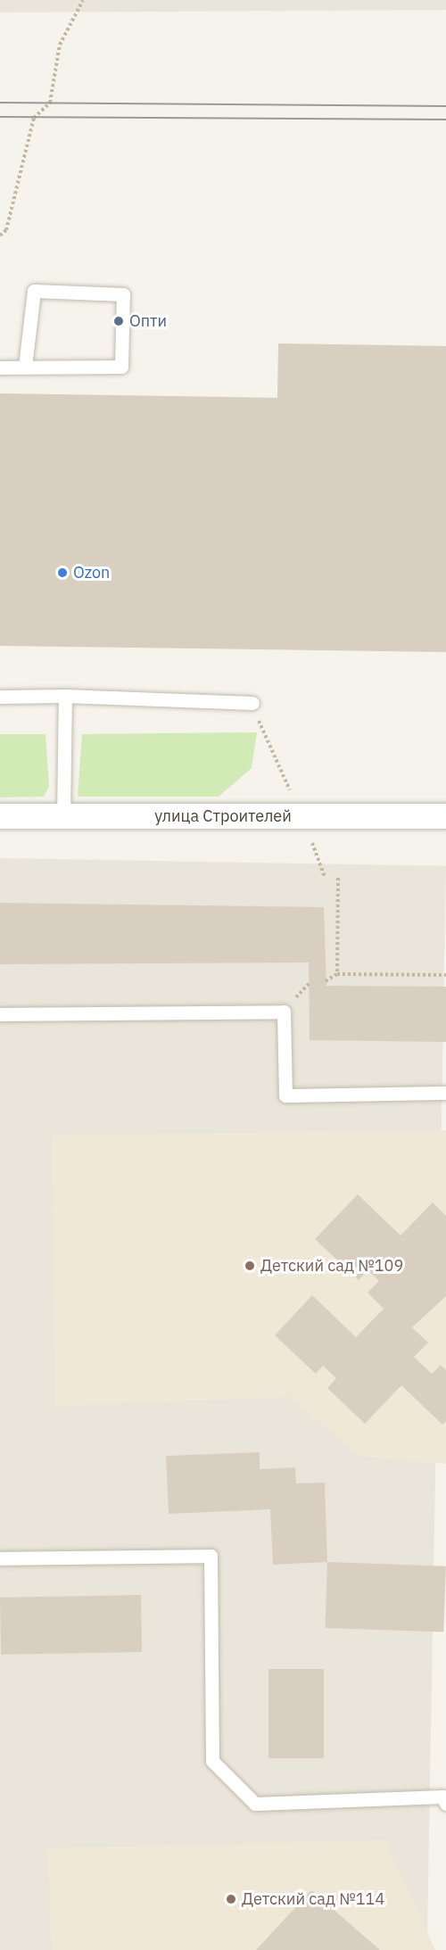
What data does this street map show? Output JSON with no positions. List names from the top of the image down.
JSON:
{
  "streets": {
    "street": ["улица Строителей"]
  },
  "places": [
    "Опти",
    "Ozon",
    "Детский сад №109",
    "Детский сад №114"
  ]
}
